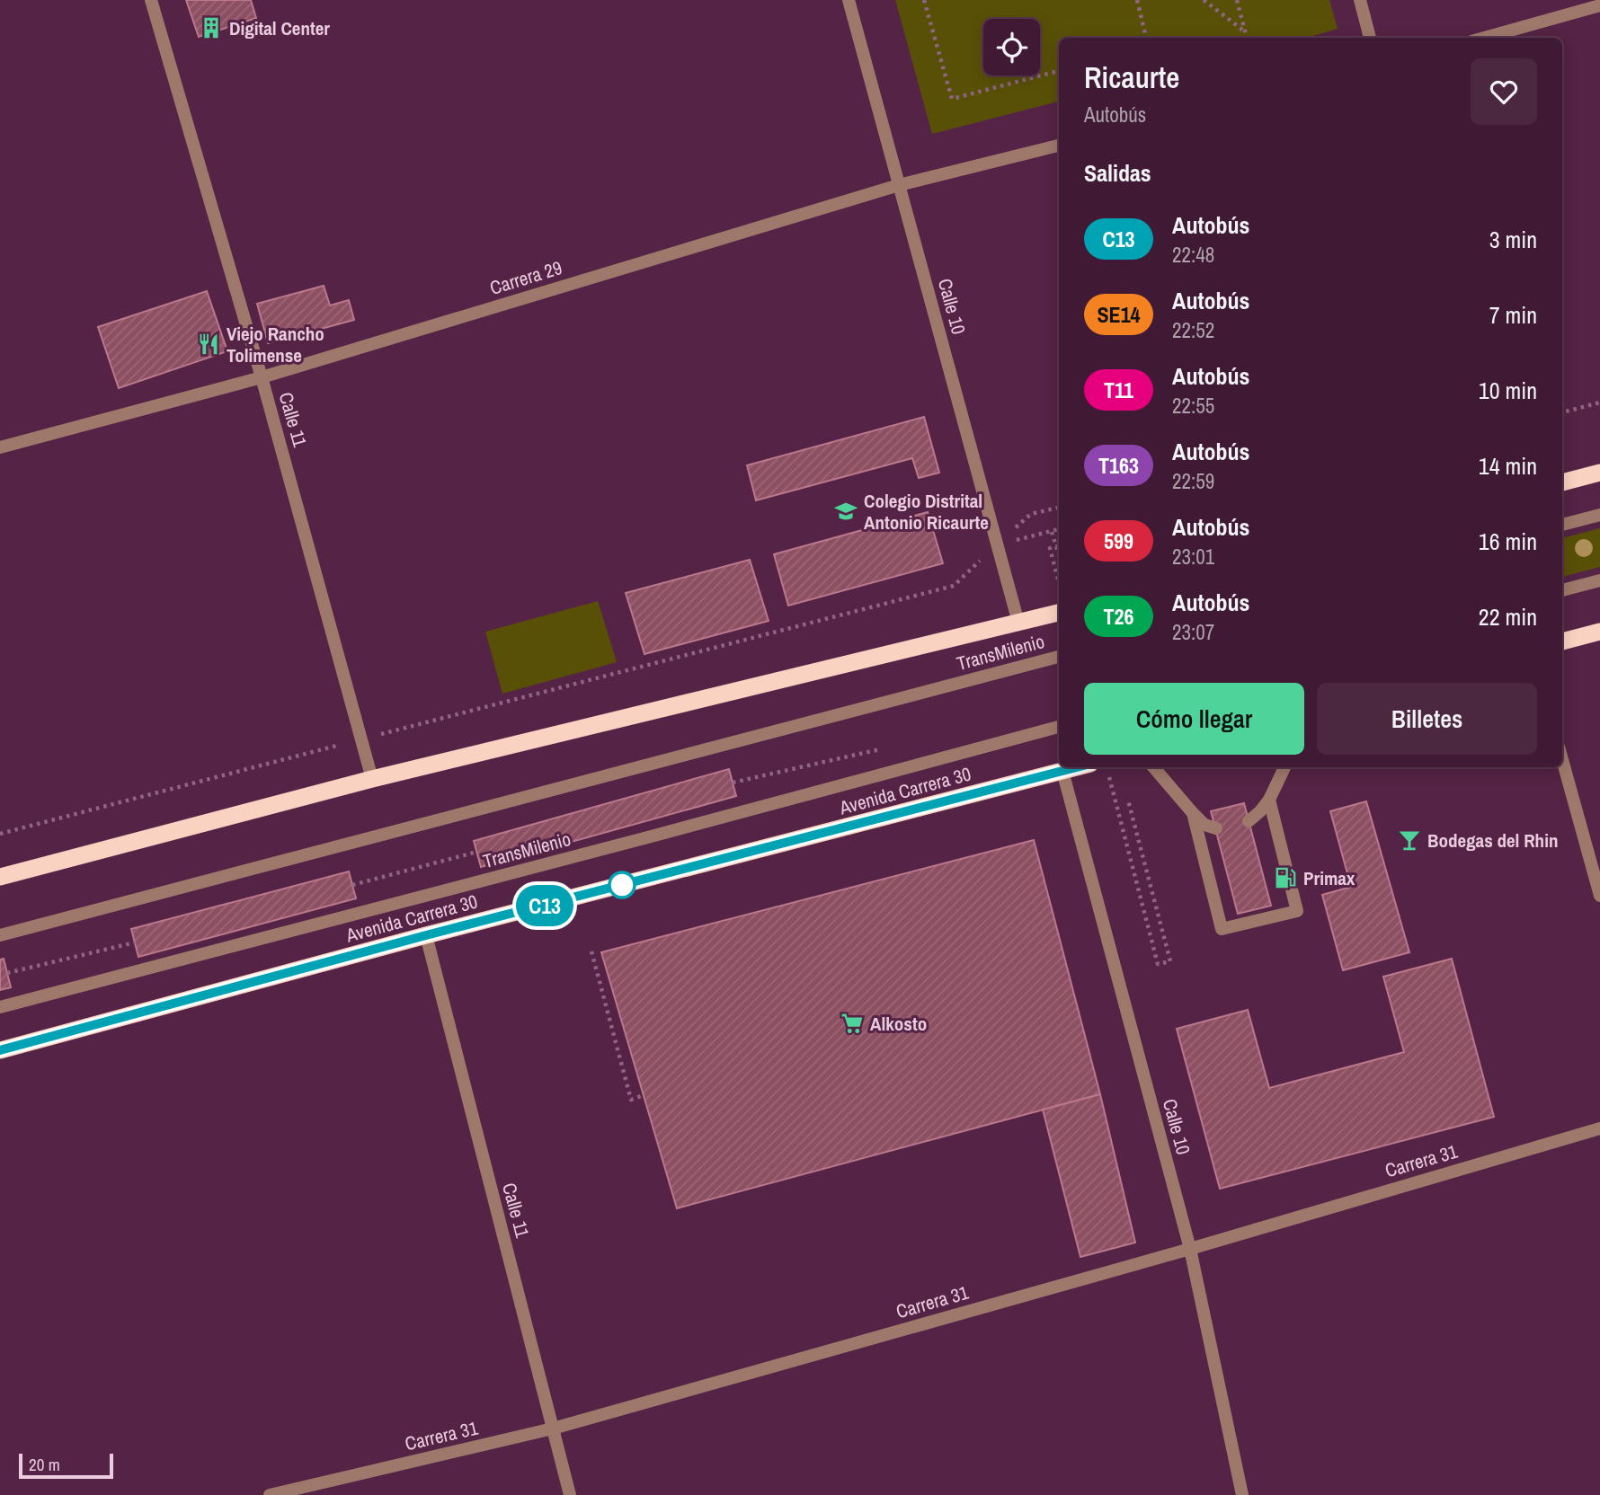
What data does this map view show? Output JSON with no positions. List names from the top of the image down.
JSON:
{
  "streets": {
    "highway": ["Avenida Carrera 30"],
    "street": [
      "Carrera 29",
      "Calle 10",
      "Calle 11",
      "TransMilenio",
      "Carrera 31"
    ]
  },
  "crossings": [
    ["Carrera 29", "Calle 10"],
    ["Carrera 29", "Calle 11"],
    ["Calle 10", "Avenida Carrera 30"],
    ["Calle 10", "Carrera 31"],
    ["Calle 11", "Avenida Carrera 30"],
    ["Calle 11", "Carrera 31"]
  ],
  "places": {
    "building": ["Digital Center"],
    "restaurant": ["Viejo Rancho Tolimense"],
    "school or university": ["Colegio Distrital Antonio Ricaurte"],
    "bar": ["Bodegas del Rhin"],
    "fuel station": ["Primax"],
    "supermarket": ["Alkosto"]
  },
  "lines": ["bus line C13"],
  "scale_bar": "20 m",
  "page": {
    "on_map": "C13",
    "heading": [
      ["Ricaurte", "Autobús"],
      "Salidas"
    ],
    "list": [
      {
        "mark": "C13",
        "name": "Autobús",
        "note": "22:48",
        "value": "3 min"
      },
      {
        "mark": "SE14",
        "name": "Autobús",
        "note": "22:52",
        "value": "7 min"
      },
      {
        "mark": "T11",
        "name": "Autobús",
        "note": "22:55",
        "value": "10 min"
      },
      {
        "mark": "T163",
        "name": "Autobús",
        "note": "22:59",
        "value": "14 min"
      },
      {
        "mark": "599",
        "name": "Autobús",
        "note": "23:01",
        "value": "16 min"
      },
      {
        "mark": "T26",
        "name": "Autobús",
        "note": "23:07",
        "value": "22 min"
      }
    ],
    "buttons": ["Cómo llegar", "Billetes"],
    "scale": "20 m"
  }
}
